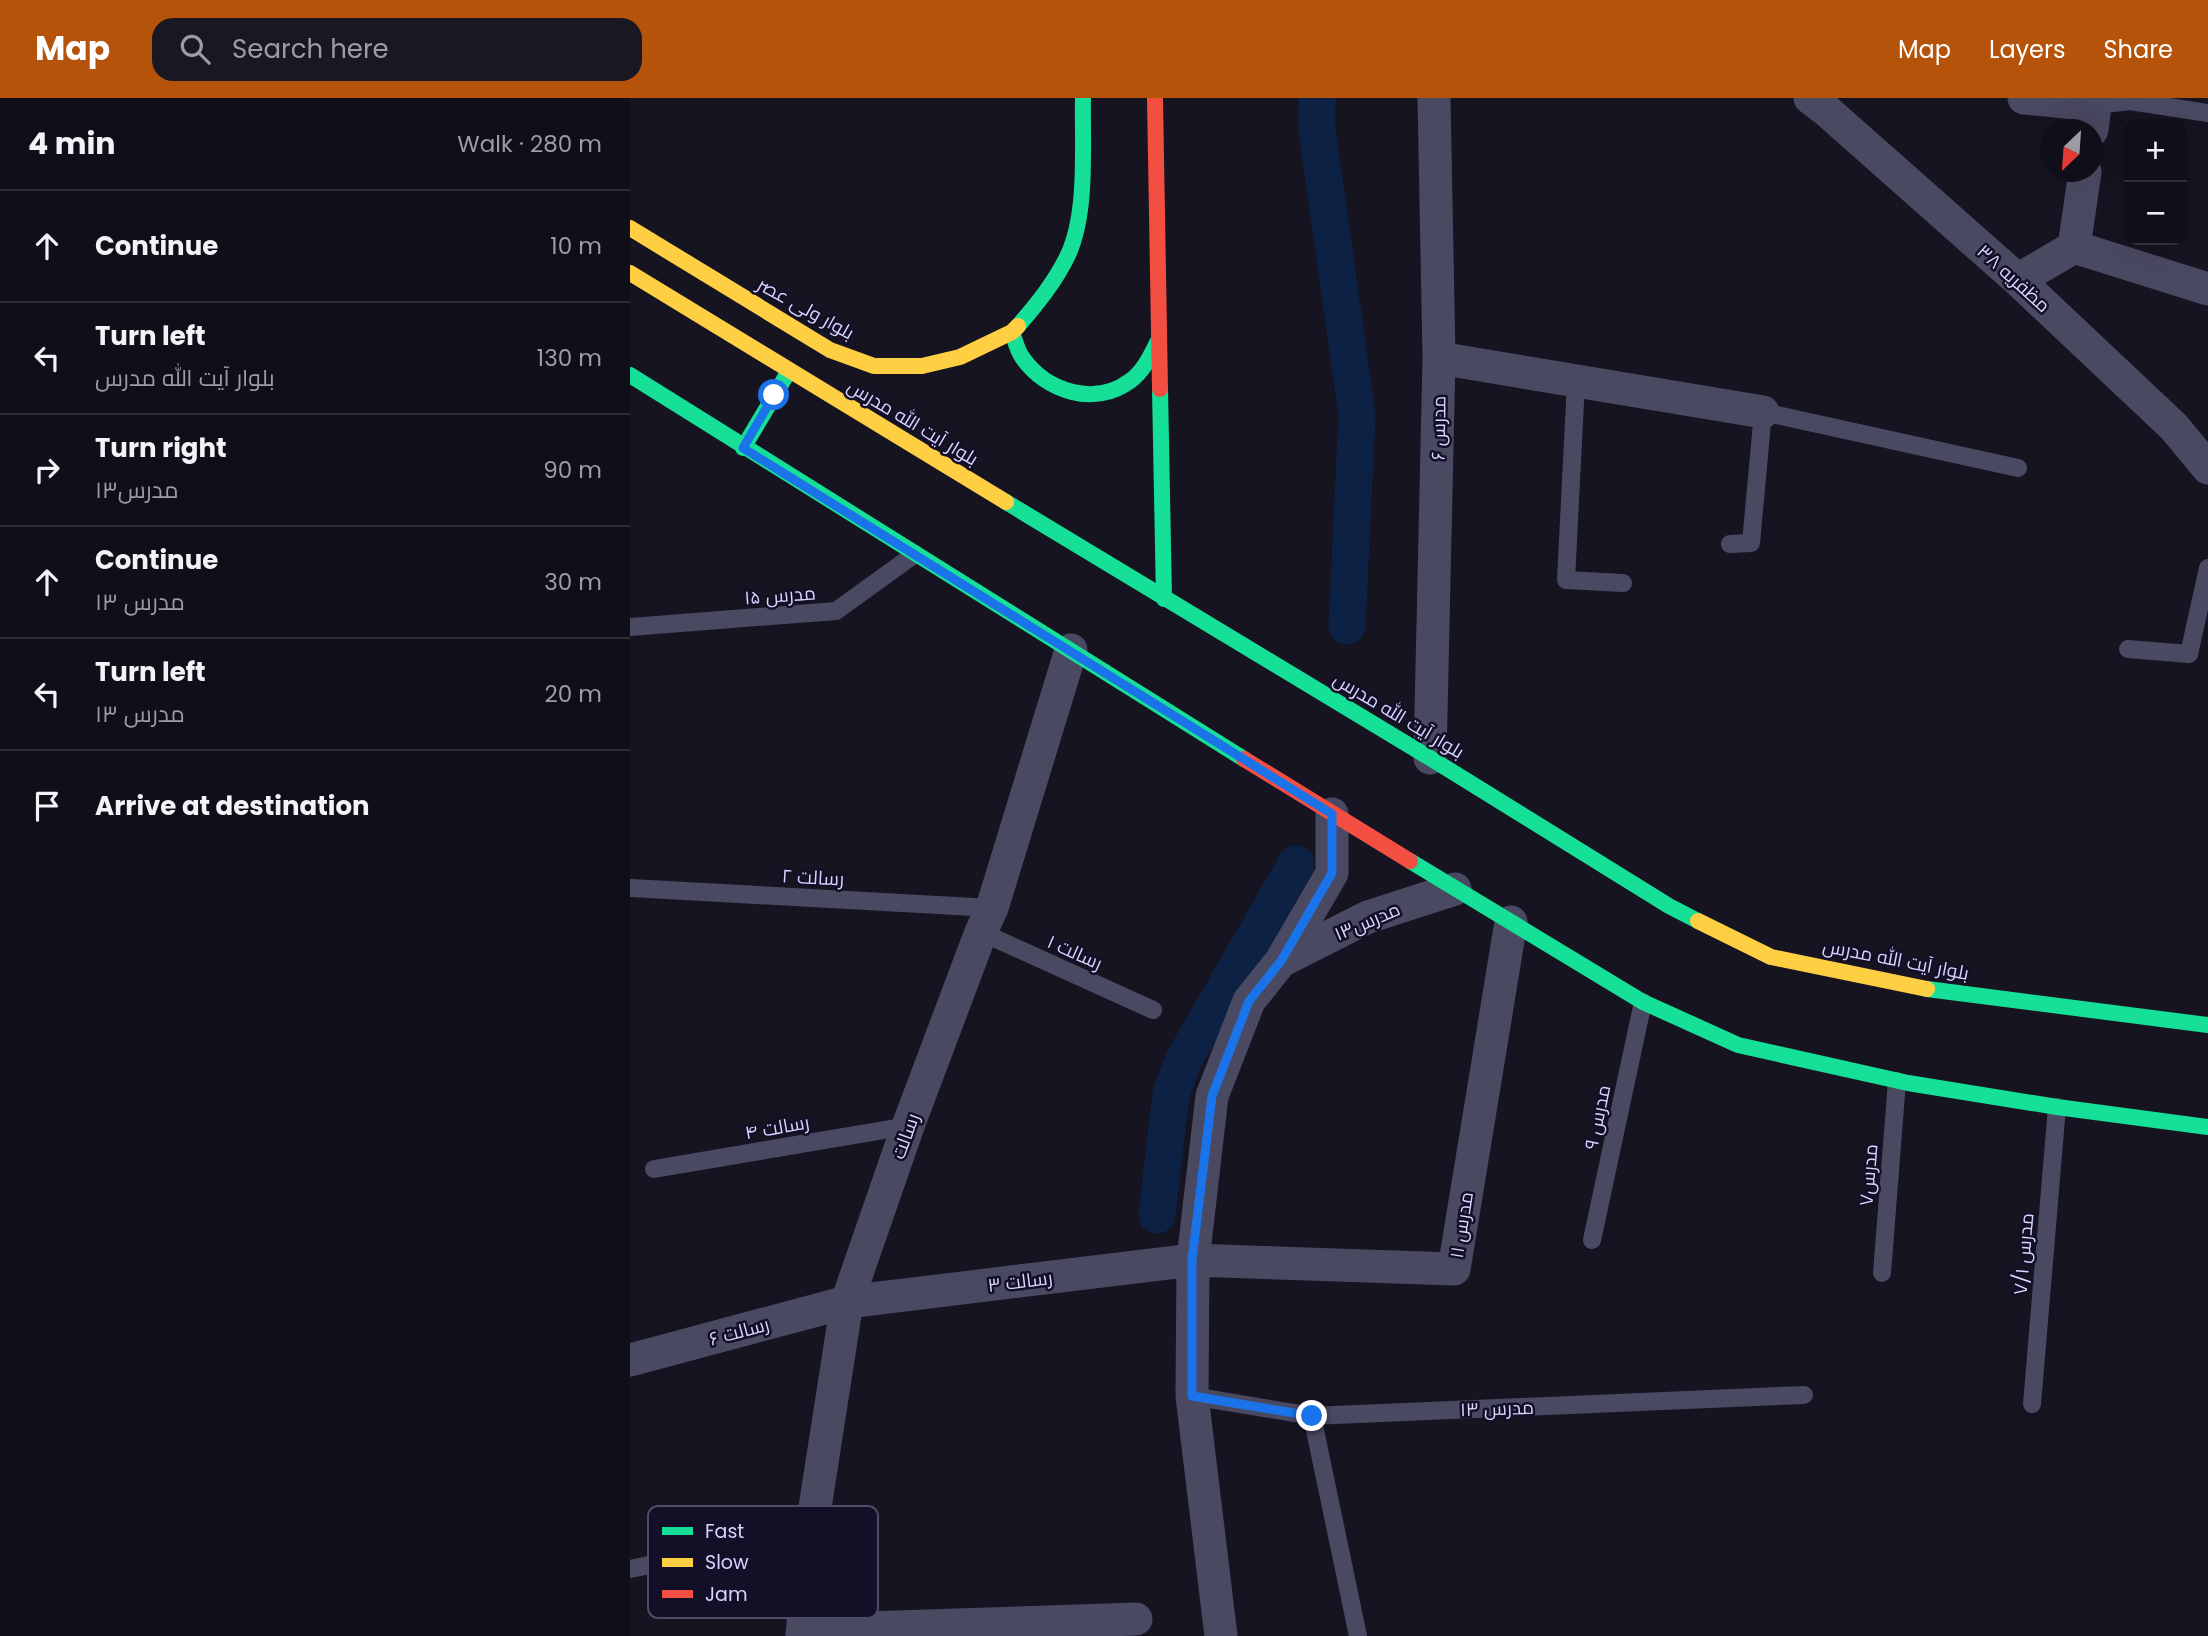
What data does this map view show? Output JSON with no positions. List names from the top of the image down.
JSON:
{
  "streets": {
    "main road": ["بلوار ولی عصر", "بلوار آیت الله مدرس"],
    "street": [
      "مظفریه ۳۸",
      "مدرس ۶",
      "مدرس۱۳",
      "رسالت",
      "مدرس ۱۱",
      "رسالت ۳",
      "رسالت ۶"
    ],
    "lane": [
      "مدرس ۱۵",
      "رسالت ۲",
      "رسالت ۱",
      "مدرس ۹",
      "رسالت ۴",
      "مدرس۷",
      "مدرس ۷/۱",
      "مدرس ۱۳"
    ]
  },
  "crossings": [
    ["بلوار آیت الله مدرس", "مدرس ۶"],
    ["رسالت ۲", "رسالت ۱"],
    ["رسالت ۲", "رسالت"],
    ["مدرس۱۳", "مدرس ۱۱"],
    ["مدرس۱۳", "رسالت ۳"],
    ["رسالت ۱", "رسالت"],
    ["رسالت ۴", "رسالت"],
    ["رسالت", "رسالت ۳"],
    ["رسالت", "رسالت ۶"],
    ["مدرس ۱۱", "رسالت ۳"],
    ["رسالت ۳", "رسالت ۶"]
  ],
  "legend": ["Fast", "Slow", "Jam"],
  "north": "bottom left",
  "page": {
    "header": "Map",
    "search": "Search here",
    "nav": ["Map", "Layers", "Share"],
    "heading": ["4 min", "Walk · 280 m"],
    "map_buttons": ["+", "−"],
    "list": [
      ["Continue", "10 m"],
      ["Turn left", "بلوار آیت الله مدرس", "130 m"],
      ["Turn right", "مدرس۱۳", "90 m"],
      ["Continue", "مدرس ۱۳", "30 m"],
      ["Turn left", "مدرس ۱۳", "20 m"],
      "Arrive at destination"
    ]
  }
}
